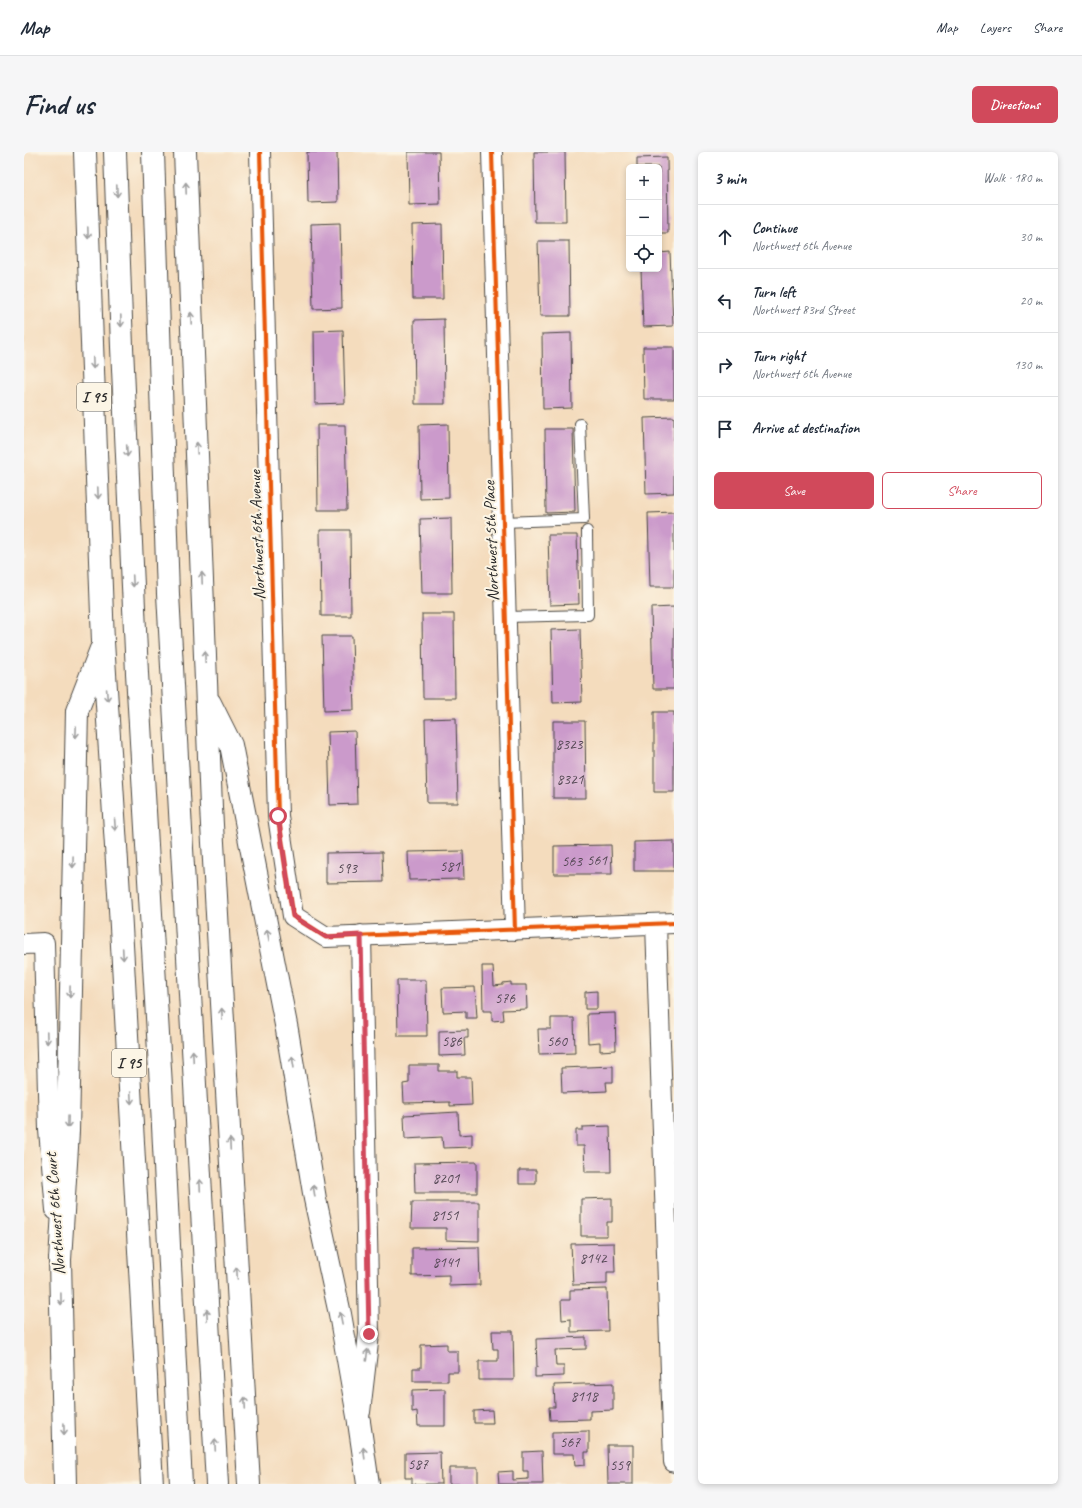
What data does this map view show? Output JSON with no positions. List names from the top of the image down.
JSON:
{
  "streets": {
    "main road": ["I 95", "Northwest 6th Court"],
    "street": ["Northwest 6th Avenue", "Northwest 5th Place"]
  },
  "one_way": ["Northwest 6th Court"],
  "house_numbers": [
    "8323",
    "8321",
    "561",
    "563",
    "581",
    "593",
    "576",
    "586",
    "560",
    "8201",
    "8151",
    "8142",
    "8141",
    "8118",
    "567",
    "587",
    "559"
  ],
  "page": {
    "header": "Map",
    "nav": ["Map", "Layers", "Share"],
    "buttons": [
      "Directions",
      ["Save", "Share"]
    ],
    "title": "Find us",
    "heading": ["3 min", "Walk · 180 m"],
    "map_buttons": ["+", "−"],
    "list": [
      ["Continue", "Northwest 6th Avenue", "30 m"],
      ["Turn left", "Northwest 83rd Street", "20 m"],
      ["Turn right", "Northwest 6th Avenue", "130 m"],
      "Arrive at destination"
    ]
  }
}
